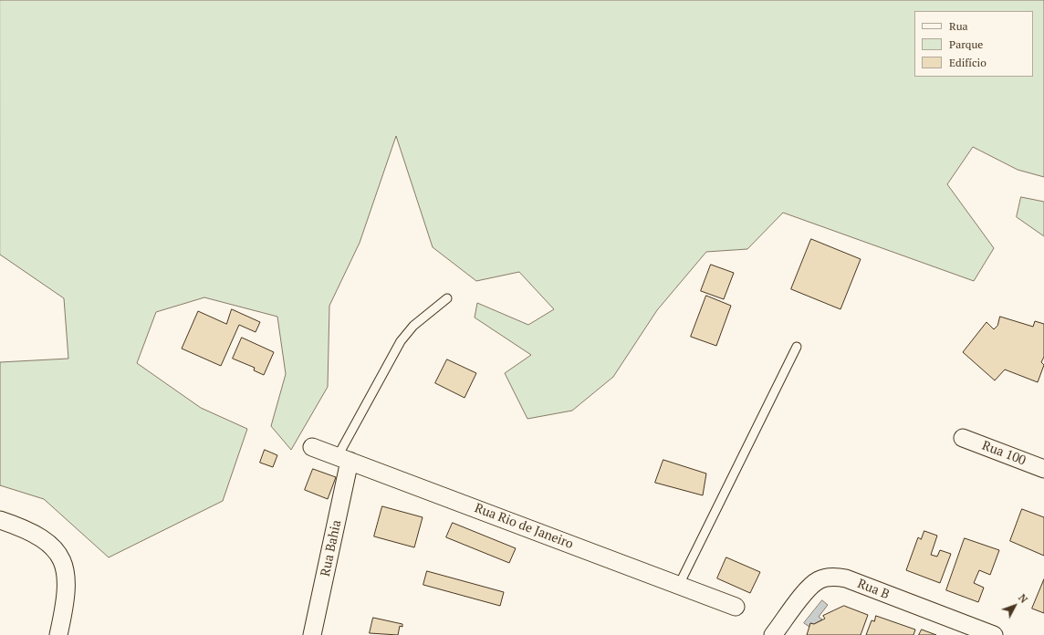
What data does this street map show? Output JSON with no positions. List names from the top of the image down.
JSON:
{
  "streets": {
    "street": [
      "Rua 100",
      "Rua Rio de Janeiro",
      "Rua Bahia",
      "Rua B"
    ]
  },
  "crossings": [
    ["Rua Rio de Janeiro", "Rua Bahia"]
  ],
  "legend": ["Rua", "Parque", "Edifício"],
  "north": "top right"
}
